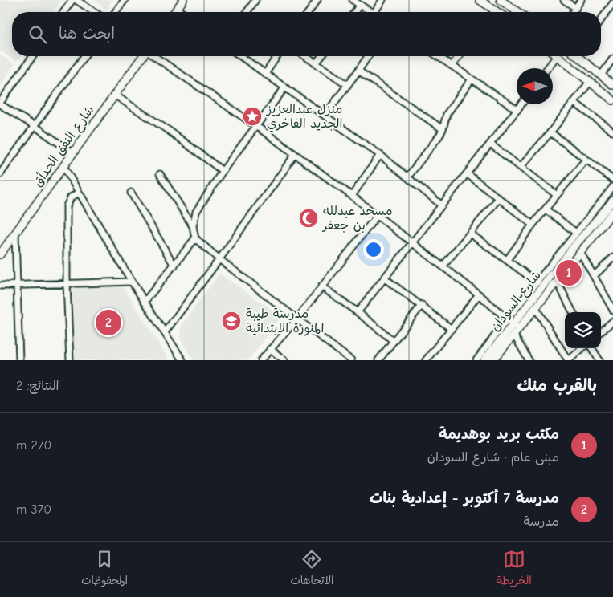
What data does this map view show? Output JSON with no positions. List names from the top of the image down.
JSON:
{
  "streets": {
    "main road": ["شارع النفق الحدأق", "شارع السودان"]
  },
  "places": {
    "place": ["منزل عبدالعزيز الجديد الفاخري"],
    "mosque": ["مسجد عبدلله بن جعفر"],
    "school or university": ["مدرسة طيبة المنورة الابتدائية"]
  },
  "north": "left",
  "page": {
    "search": "ابحث هنا",
    "pins": ["1", "2"],
    "heading": ["بالقرب منك", "النتائج: 2"],
    "list": [
      {
        "mark": "1",
        "name": "مكتب بريد بوهديمة",
        "note": "مبنى عام · شارع السودان",
        "value": "270 m"
      },
      {
        "mark": "2",
        "name": "مدرسة 7 أكتوبر - إعدادية بنات",
        "note": "مدرسة",
        "value": "370 m"
      }
    ],
    "nav": ["الخريطة", "الاتجاهات", "المحفوظات"]
  }
}
